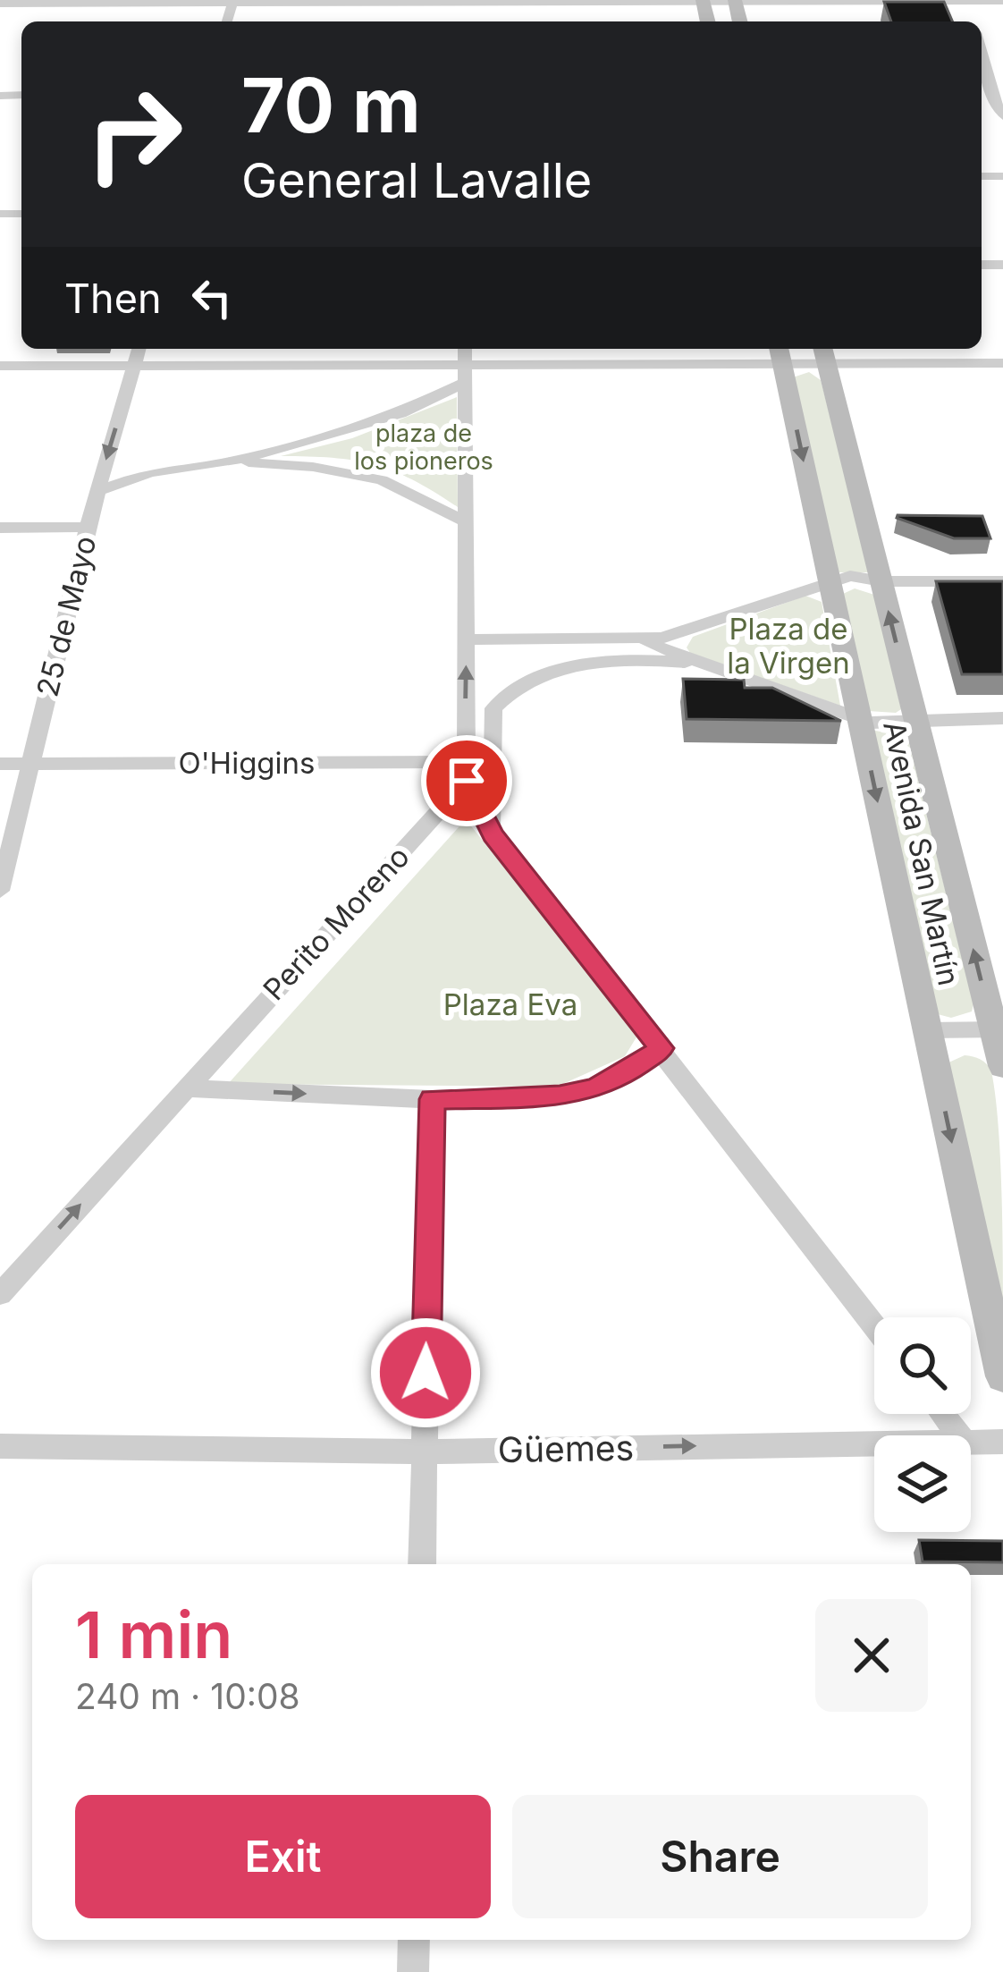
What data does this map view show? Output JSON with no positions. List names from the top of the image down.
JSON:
{
  "streets": {
    "main road": ["Avenida San Martín"],
    "street": [
      "25 de Mayo",
      "O'Higgins",
      "Perito Moreno",
      "Güemes"
    ]
  },
  "crossings": [
    ["25 de Mayo", "O'Higgins"],
    ["O'Higgins", "Perito Moreno"]
  ],
  "one_way": ["Perito Moreno", "Güemes"],
  "parks": ["plaza de los pioneros", "Plaza de la Virgen", "Plaza Eva"],
  "page": {
    "turn": ["70 m", "General Lavalle"],
    "then": "Then",
    "heading": ["1 min", "240 m · 10:08"],
    "buttons": ["Exit", "Share"]
  }
}
